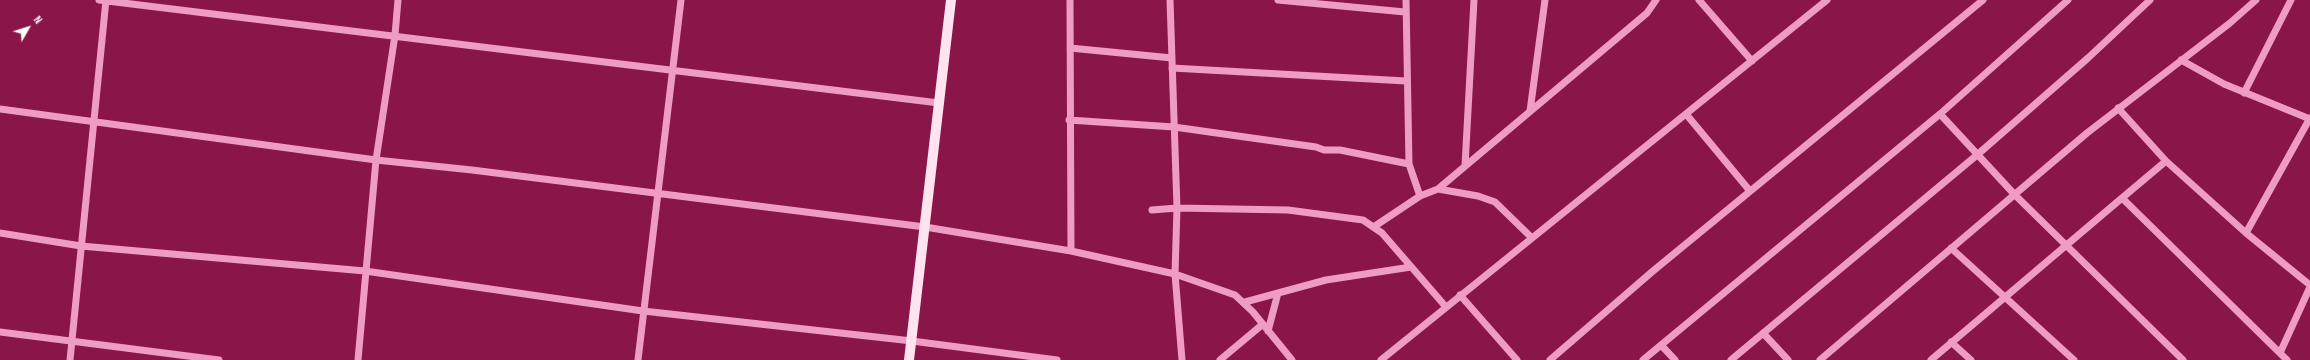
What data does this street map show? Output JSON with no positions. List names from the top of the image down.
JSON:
{
  "north": "top right"
}
